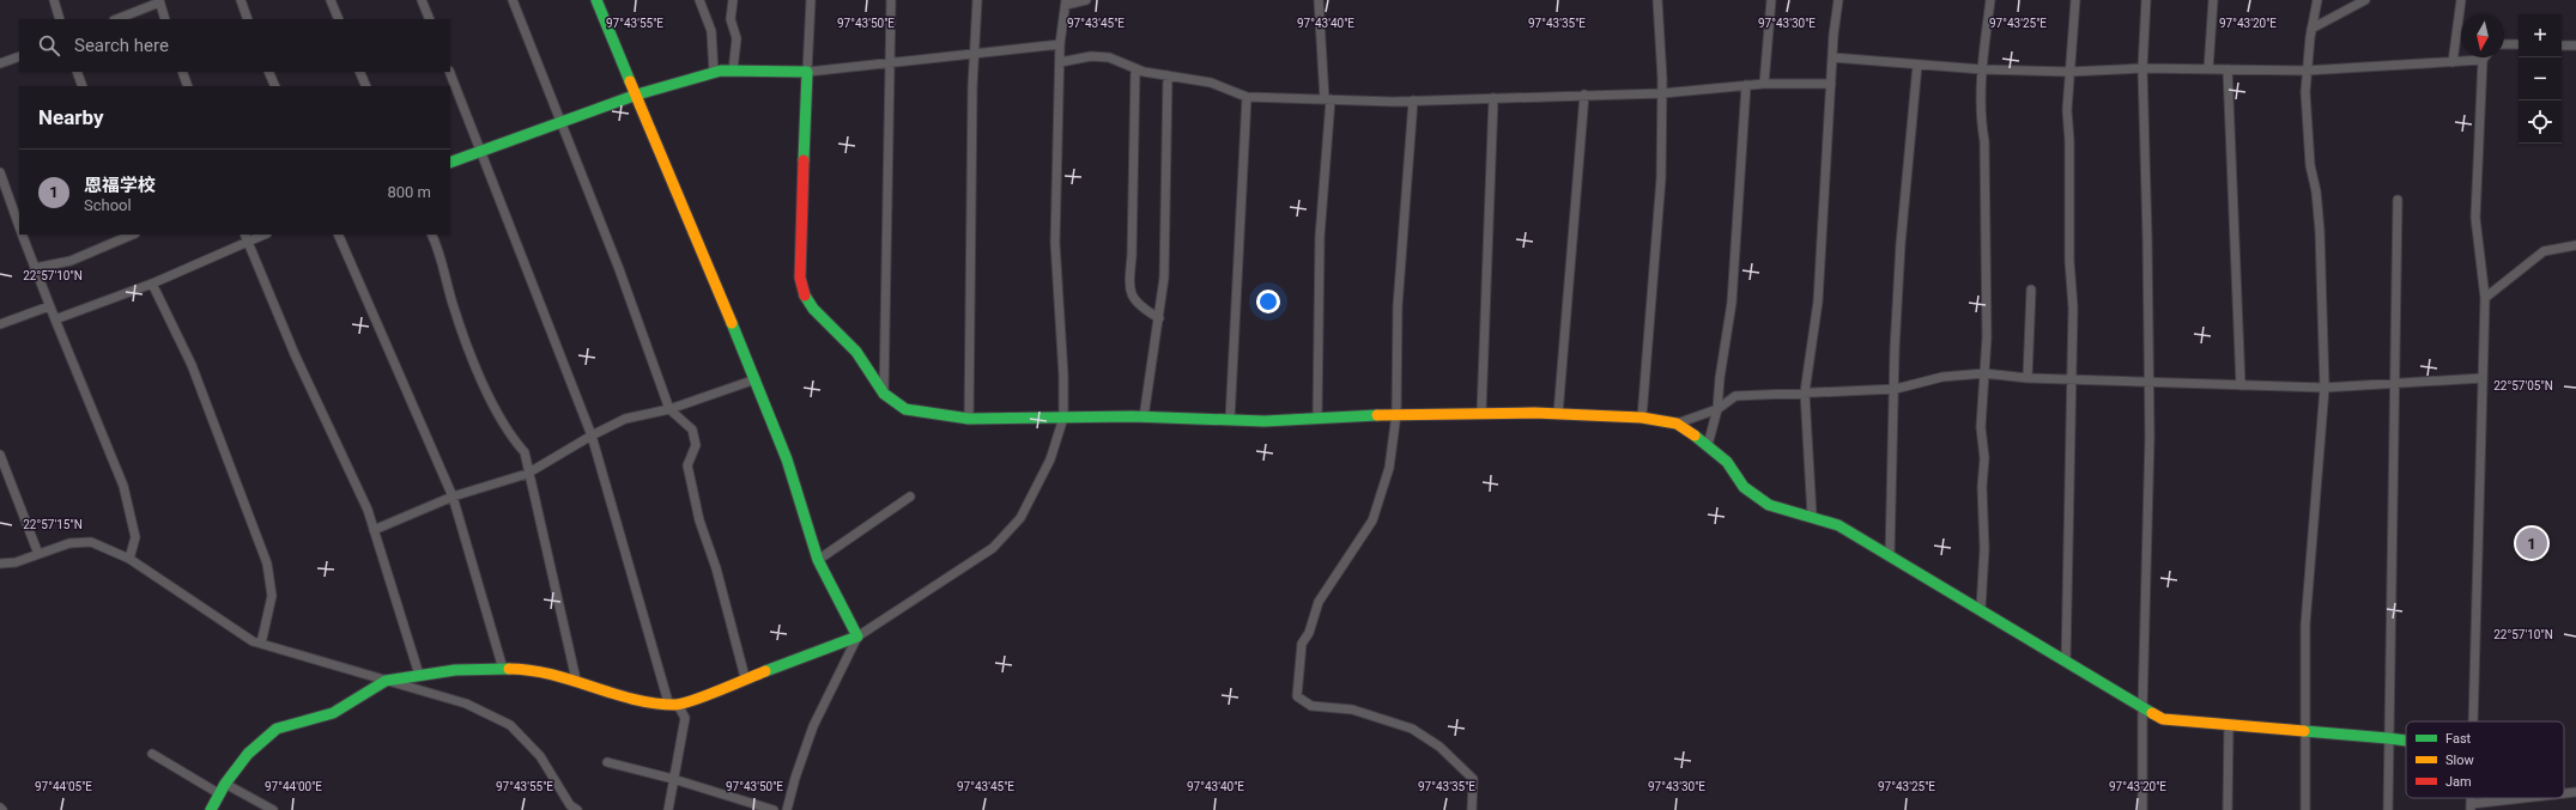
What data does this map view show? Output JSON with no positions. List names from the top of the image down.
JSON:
{
  "legend": ["Fast", "Slow", "Jam"],
  "north": "bottom",
  "page": {
    "map_buttons": ["+", "−"],
    "search": "Search here",
    "heading": "Nearby",
    "list": [
      {
        "mark": "1",
        "name": "恩福学校",
        "note": "School",
        "value": "800 m"
      }
    ],
    "pins": "1"
  },
  "coordinates": [
    "97°43'55\"E",
    "97°43'50\"E",
    "97°43'45\"E",
    "97°43'40\"E",
    "97°43'35\"E",
    "97°43'30\"E",
    "97°43'25\"E",
    "97°43'20\"E",
    "22°57'10\"N",
    "22°57'05\"N",
    "22°57'15\"N",
    "97°44'05\"E",
    "97°44'00\"E"
  ]
}
